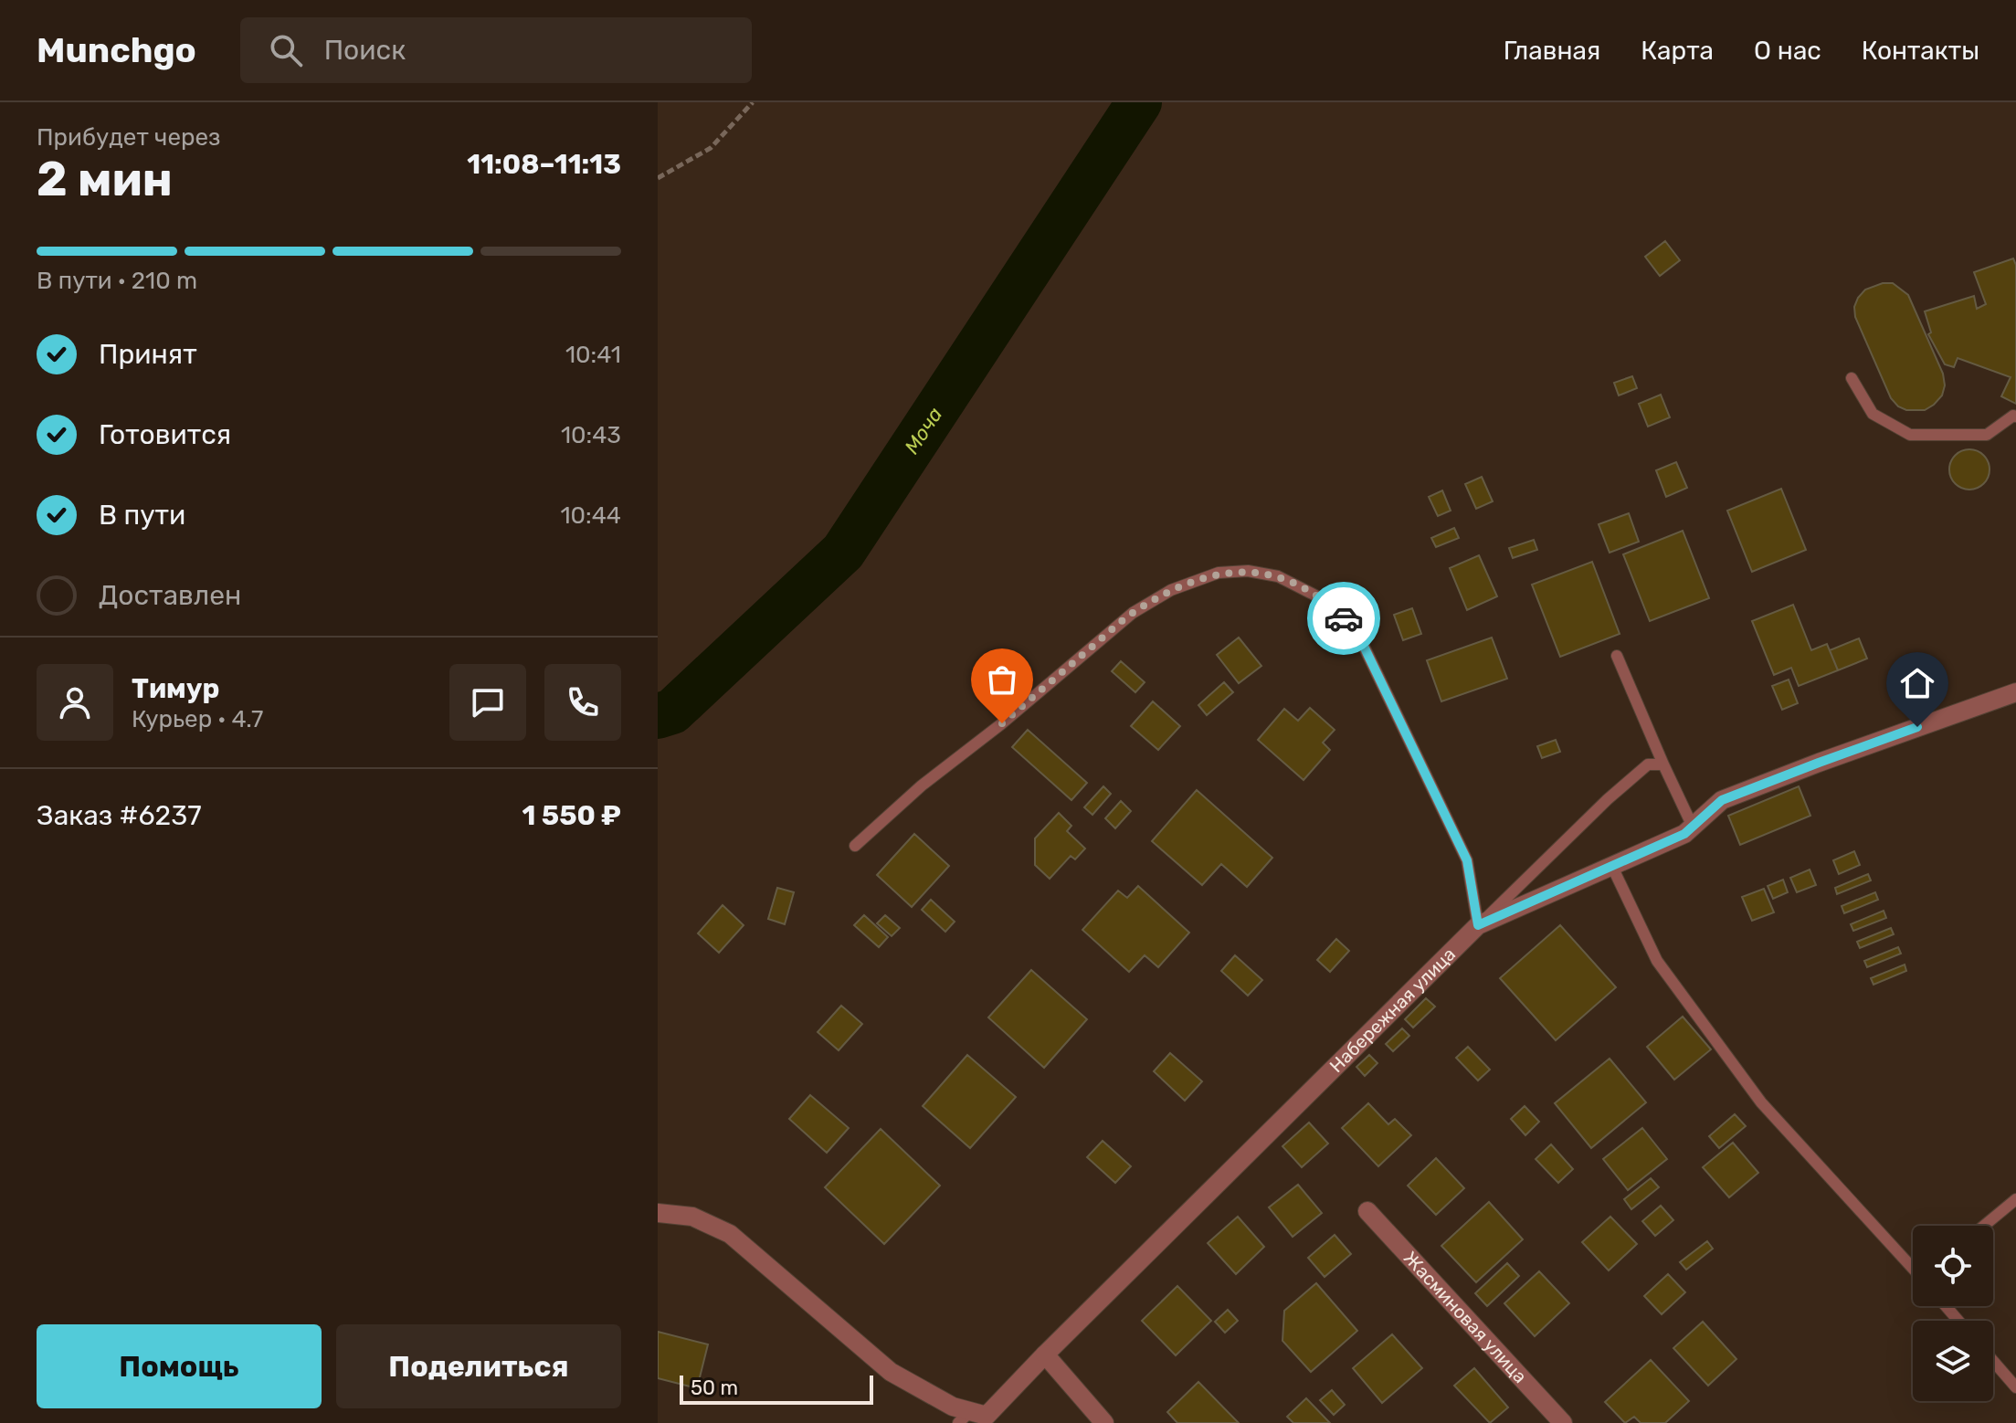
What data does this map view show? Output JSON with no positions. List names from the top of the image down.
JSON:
{
  "streets": {
    "street": ["Набережная улица", "Жасминовая улица"]
  },
  "water": ["Моча"],
  "scale_bar": "50 m",
  "page": {
    "header": "Munchgo",
    "search": "Поиск",
    "nav": [
      "Главная",
      "Карта",
      "О нас",
      "Контакты"
    ],
    "heading": ["2 мин", "Прибудет через", "11:08–11:13"],
    "panel": [
      "Тимур",
      "Курьер · 4.7",
      "Заказ #6237",
      "1 550 ₽"
    ],
    "bar": "В пути · 210 m",
    "list": [
      ["Принят", "10:41"],
      ["Готовится", "10:43"],
      ["В пути", "10:44"],
      "Доставлен"
    ],
    "buttons": ["Помощь", "Поделиться"],
    "scale": "50 m"
  }
}
